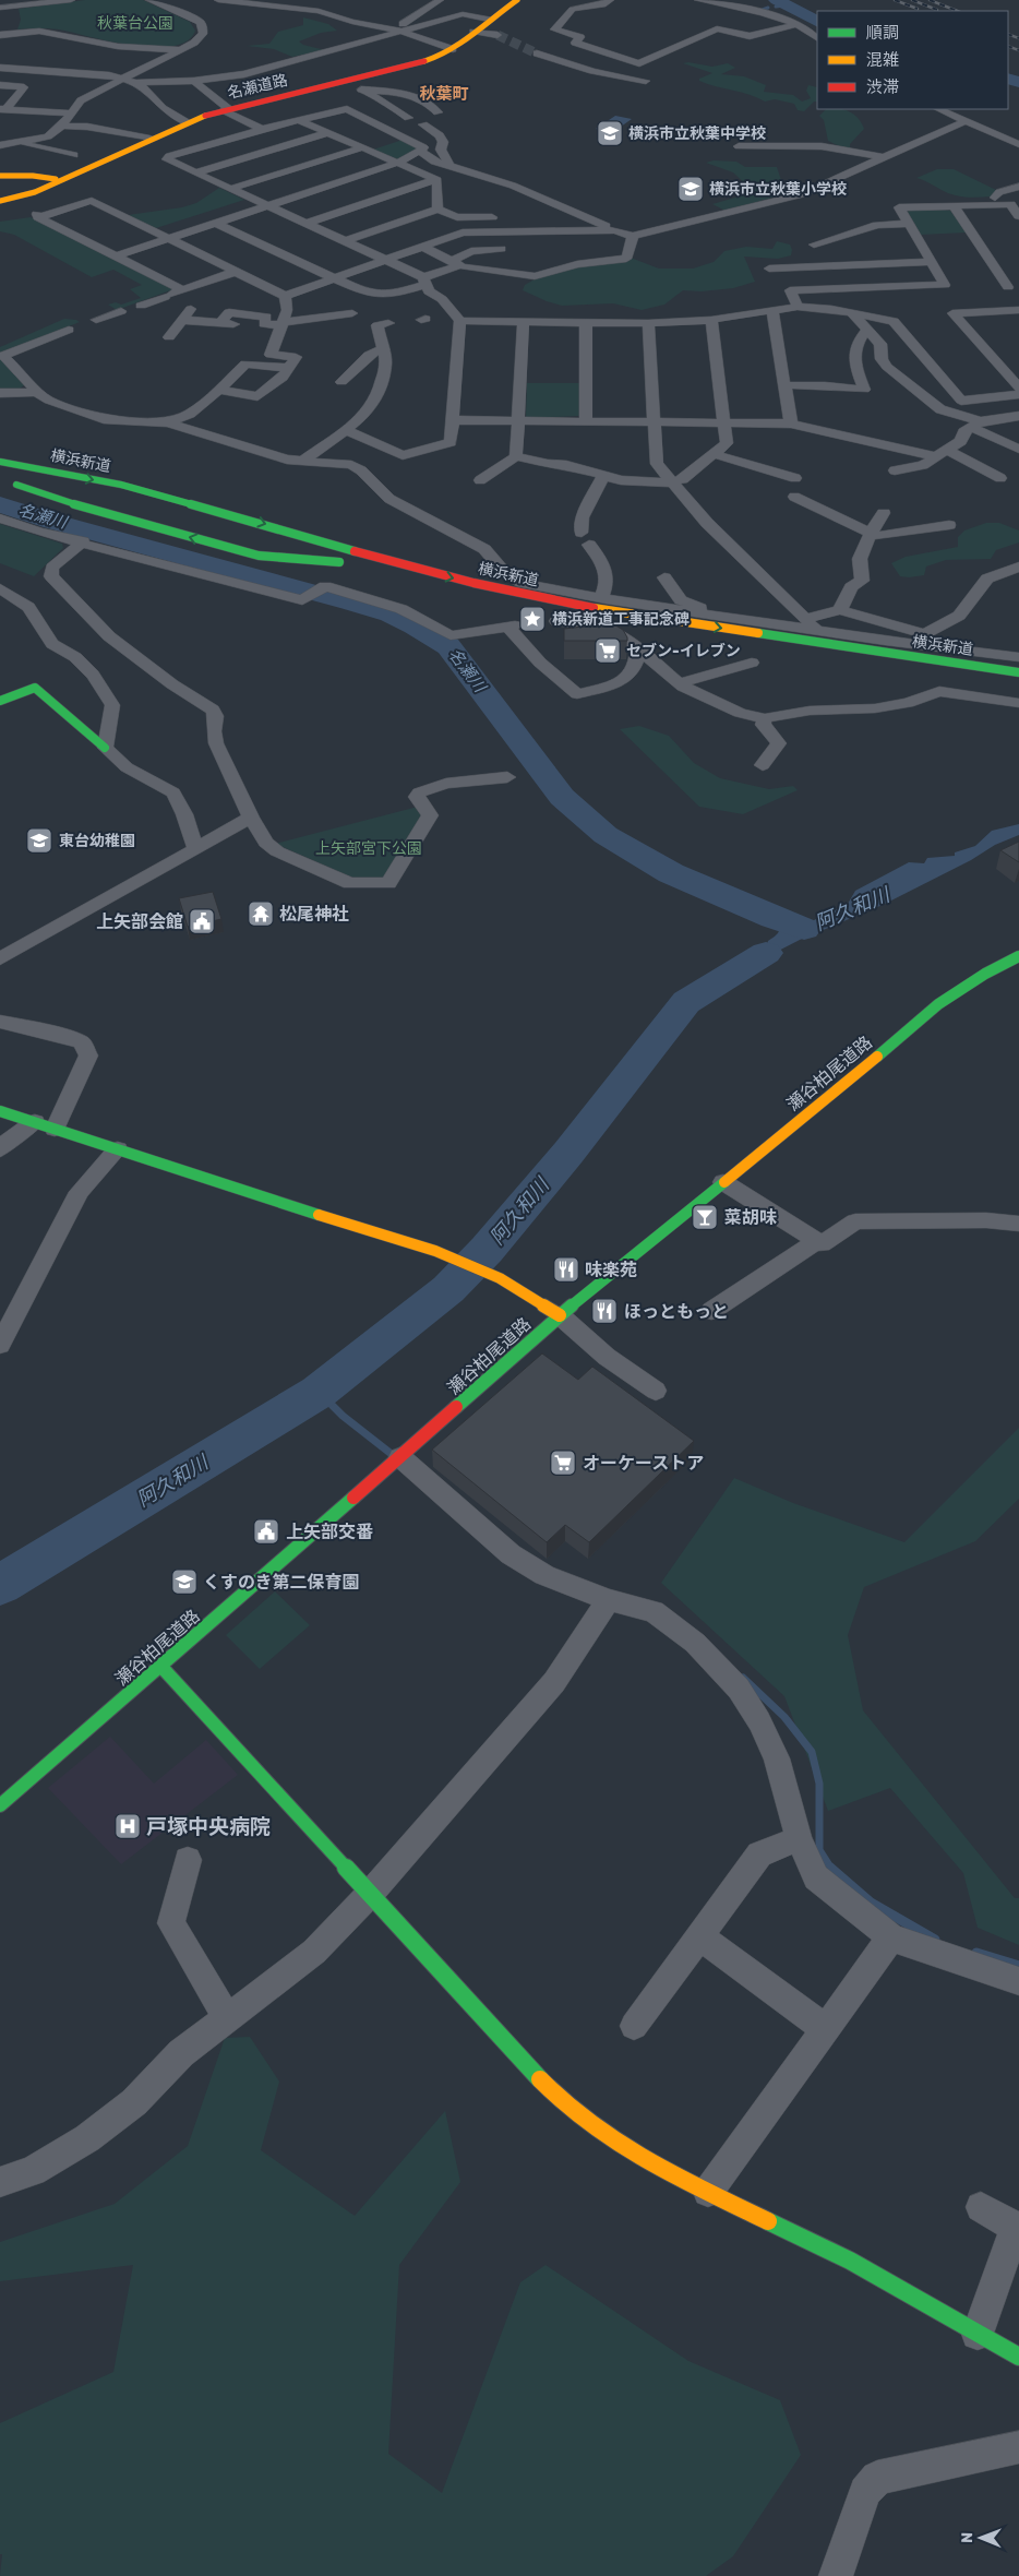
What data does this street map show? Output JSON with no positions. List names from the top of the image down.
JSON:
{
  "streets": {
    "main road": ["名瀬道路", "横浜新道", "瀬谷柏尾道路"]
  },
  "districts": ["秋葉町"],
  "water": ["名瀬川", "阿久和川"],
  "parks": ["秋葉台公園", "上矢部宮下公園"],
  "places": {
    "school or university": [
      "横浜市立秋葉中学校",
      "横浜市立秋葉小学校",
      "東台幼稚園",
      "くすのき第二保育園"
    ],
    "place": ["横浜新道工事記念碑"],
    "supermarket": ["セブン-イレブン", "オーケーストア"],
    "temple": ["松尾神社"],
    "public building": ["上矢部会館", "上矢部交番"],
    "bar": ["菜胡味"],
    "restaurant": ["味楽苑", "ほっともっと"],
    "hospital": ["戸塚中央病院"]
  },
  "legend": ["順調", "混雑", "渋滞"],
  "north": "left"
}
